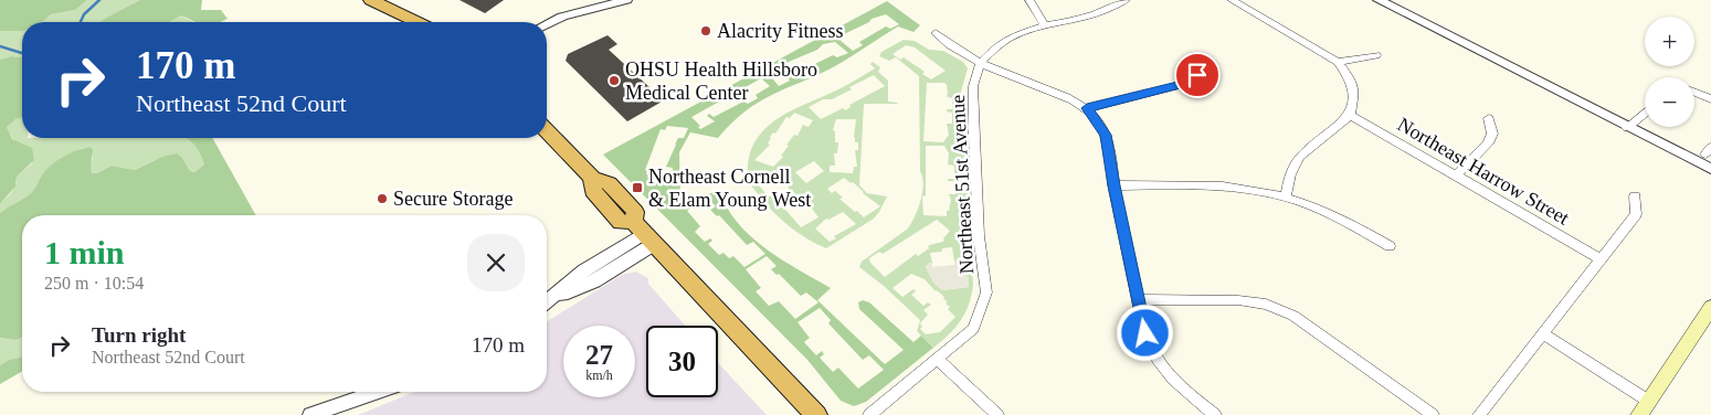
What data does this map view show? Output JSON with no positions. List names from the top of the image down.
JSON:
{
  "streets": {
    "street": ["Northeast Harrow Street", "Northeast 51st Avenue"]
  },
  "places": {
    "other": ["Alacrity Fitness", "OHSU Health Hillsboro Medical Center", "Secure Storage"],
    "transit": ["Northeast Cornell & Elam Young West"]
  },
  "page": {
    "map_buttons": ["+", "−"],
    "turn": ["170 m", "Northeast 52nd Court"],
    "heading": ["1 min", "250 m · 10:54"],
    "list": [
      {
        "name": "Turn right",
        "note": "Northeast 52nd Court",
        "value": "170 m"
      }
    ],
    "speed": "27 km/h",
    "limit": "30"
  }
}
